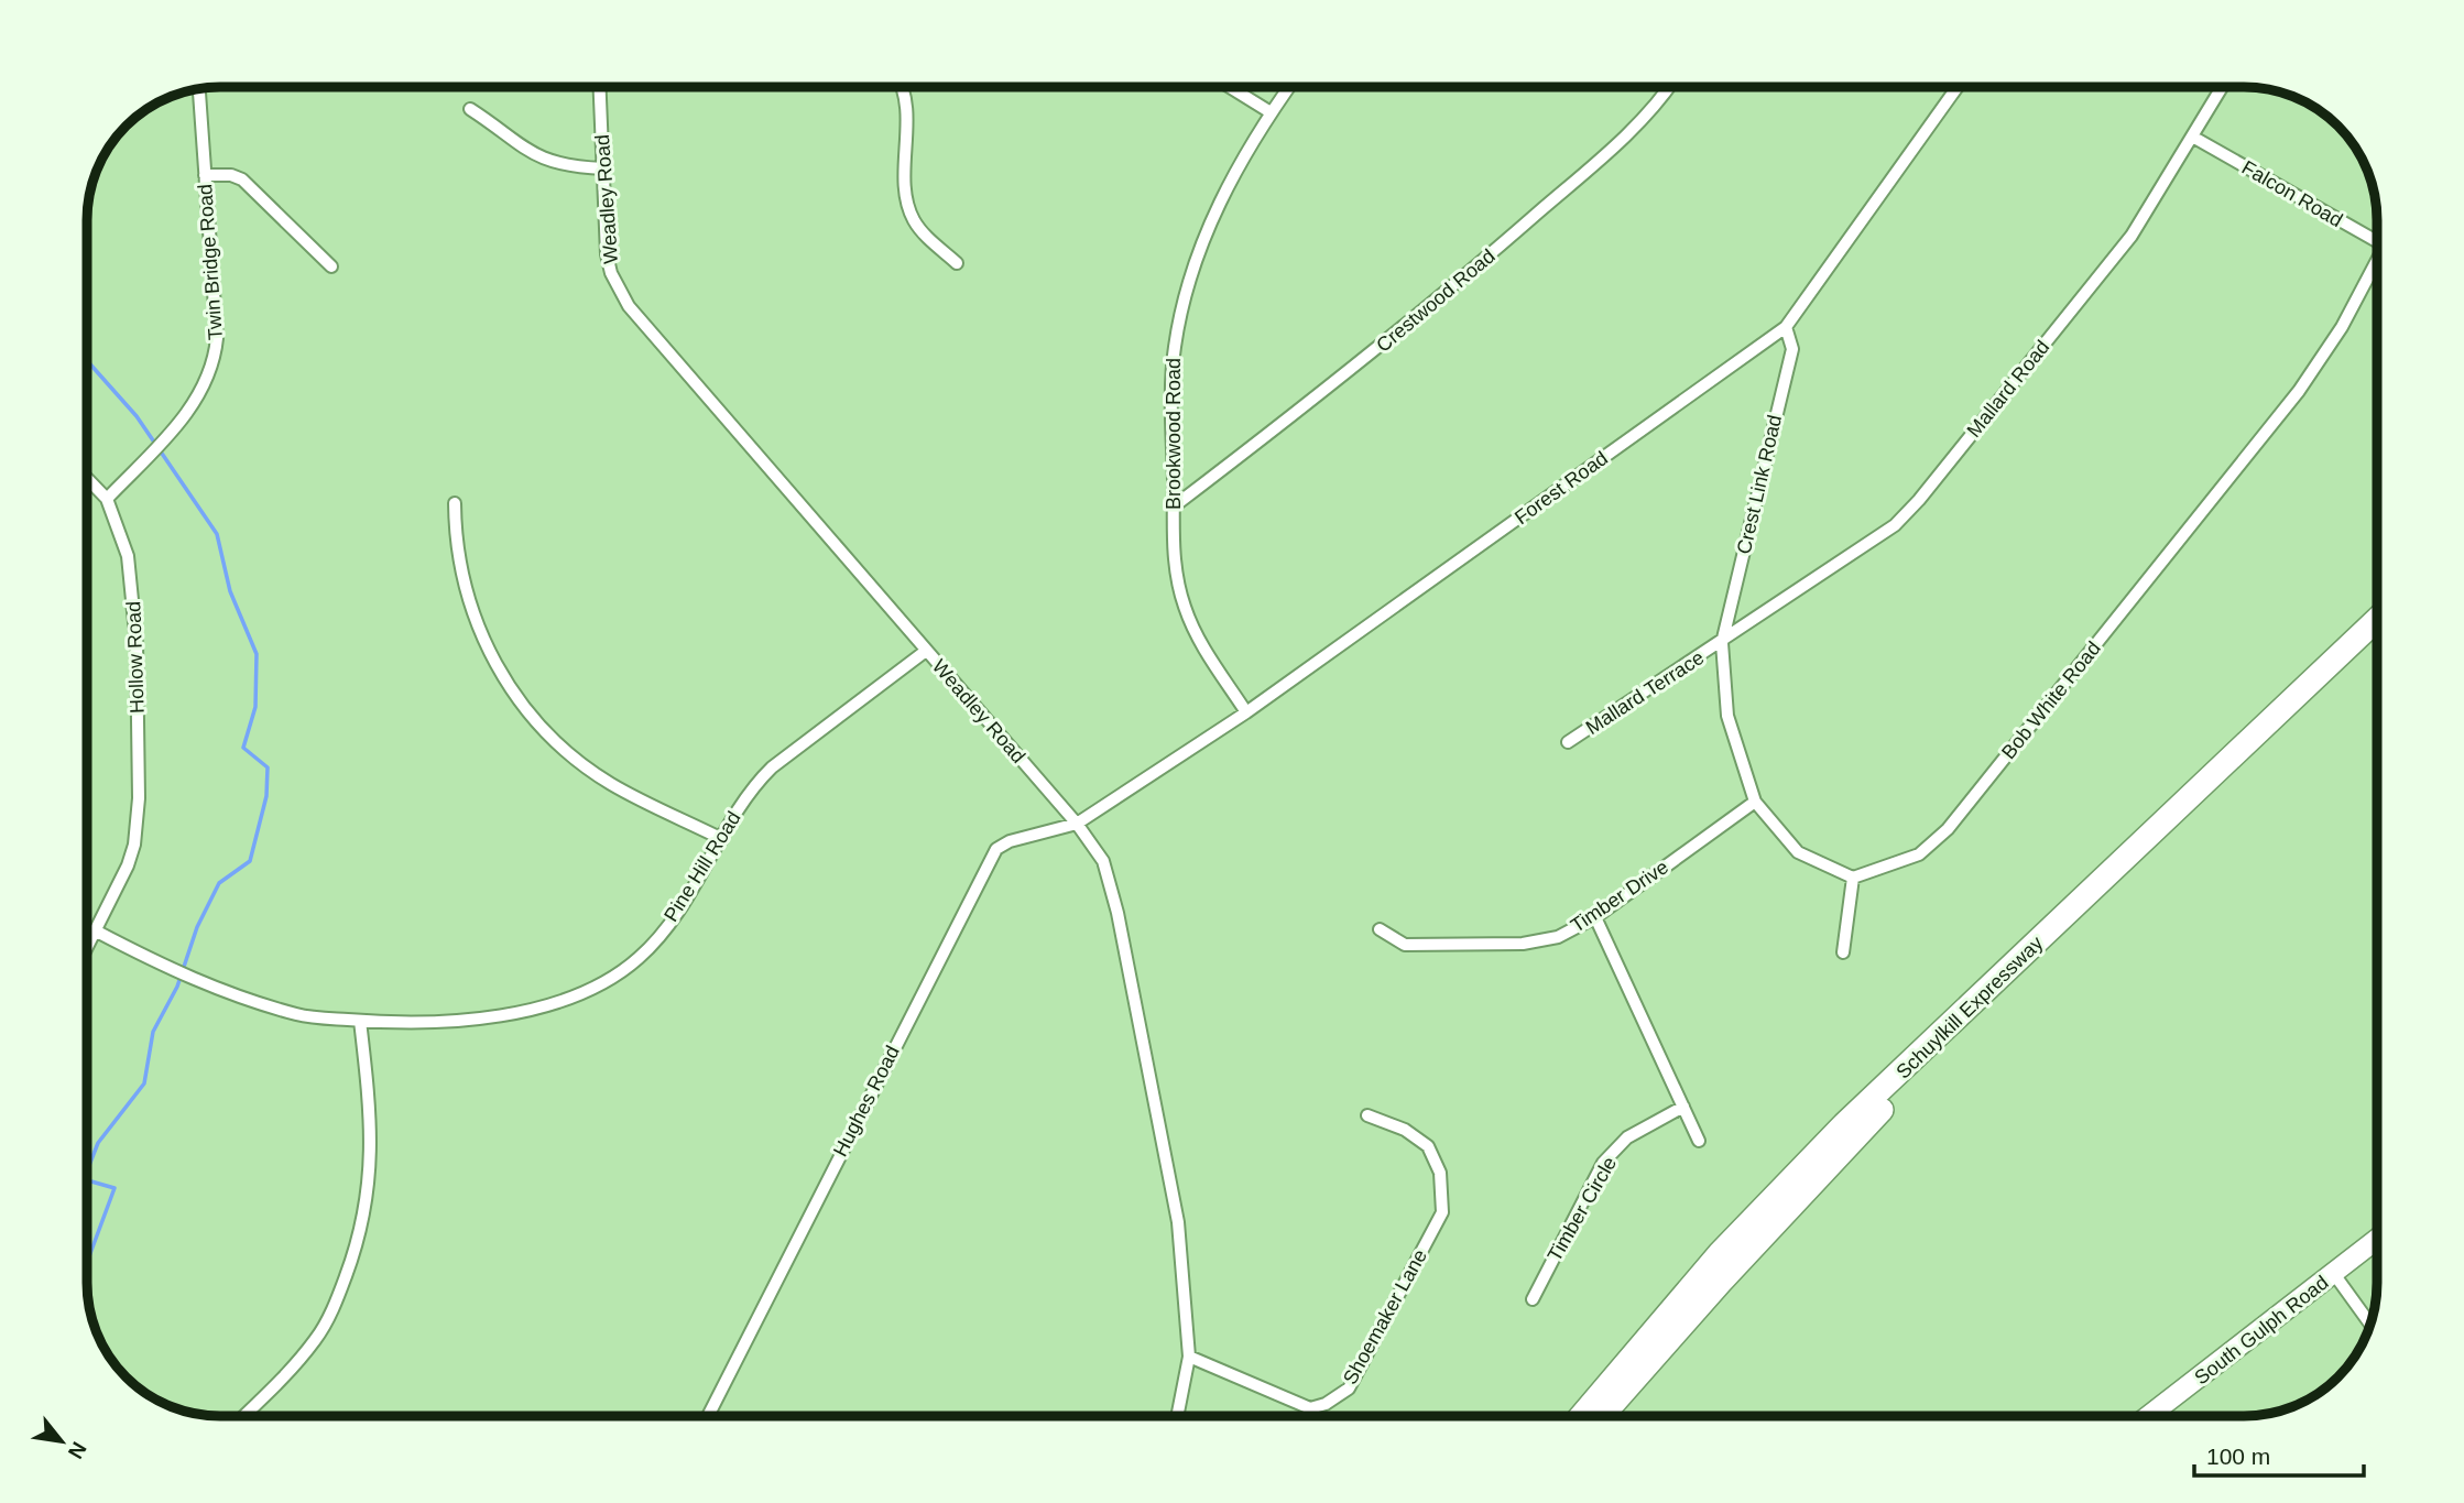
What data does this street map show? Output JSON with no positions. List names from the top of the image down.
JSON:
{
  "streets": {
    "highway": ["Schuylkill Expressway"],
    "main road": ["South Gulph Road"],
    "street": [
      "Falcon Road",
      "Weadley Road",
      "Twin Bridge Road",
      "Crestwood Road",
      "Mallard Road",
      "Brookwood Road",
      "Crest Link Road",
      "Forest Road",
      "Hollow Road",
      "Mallard Terrace",
      "Bob White Road",
      "Pine Hill Road",
      "Timber Drive",
      "Hughes Road",
      "Timber Circle",
      "Shoemaker Lane"
    ]
  },
  "crossings": [
    ["Falcon Road", "Mallard Road"],
    ["Weadley Road", "Forest Road"],
    ["Weadley Road", "Pine Hill Road"],
    ["Weadley Road", "Hughes Road"],
    ["Weadley Road", "Shoemaker Lane"],
    ["Twin Bridge Road", "Hollow Road"],
    ["Crestwood Road", "Brookwood Road"],
    ["Mallard Road", "Crest Link Road"],
    ["Mallard Road", "Mallard Terrace"],
    ["Brookwood Road", "Forest Road"],
    ["Crest Link Road", "Forest Road"],
    ["Crest Link Road", "Mallard Terrace"],
    ["Forest Road", "Hughes Road"],
    ["Hollow Road", "Pine Hill Road"]
  ],
  "scale_bar": "100 m",
  "north": "bottom right"
}
